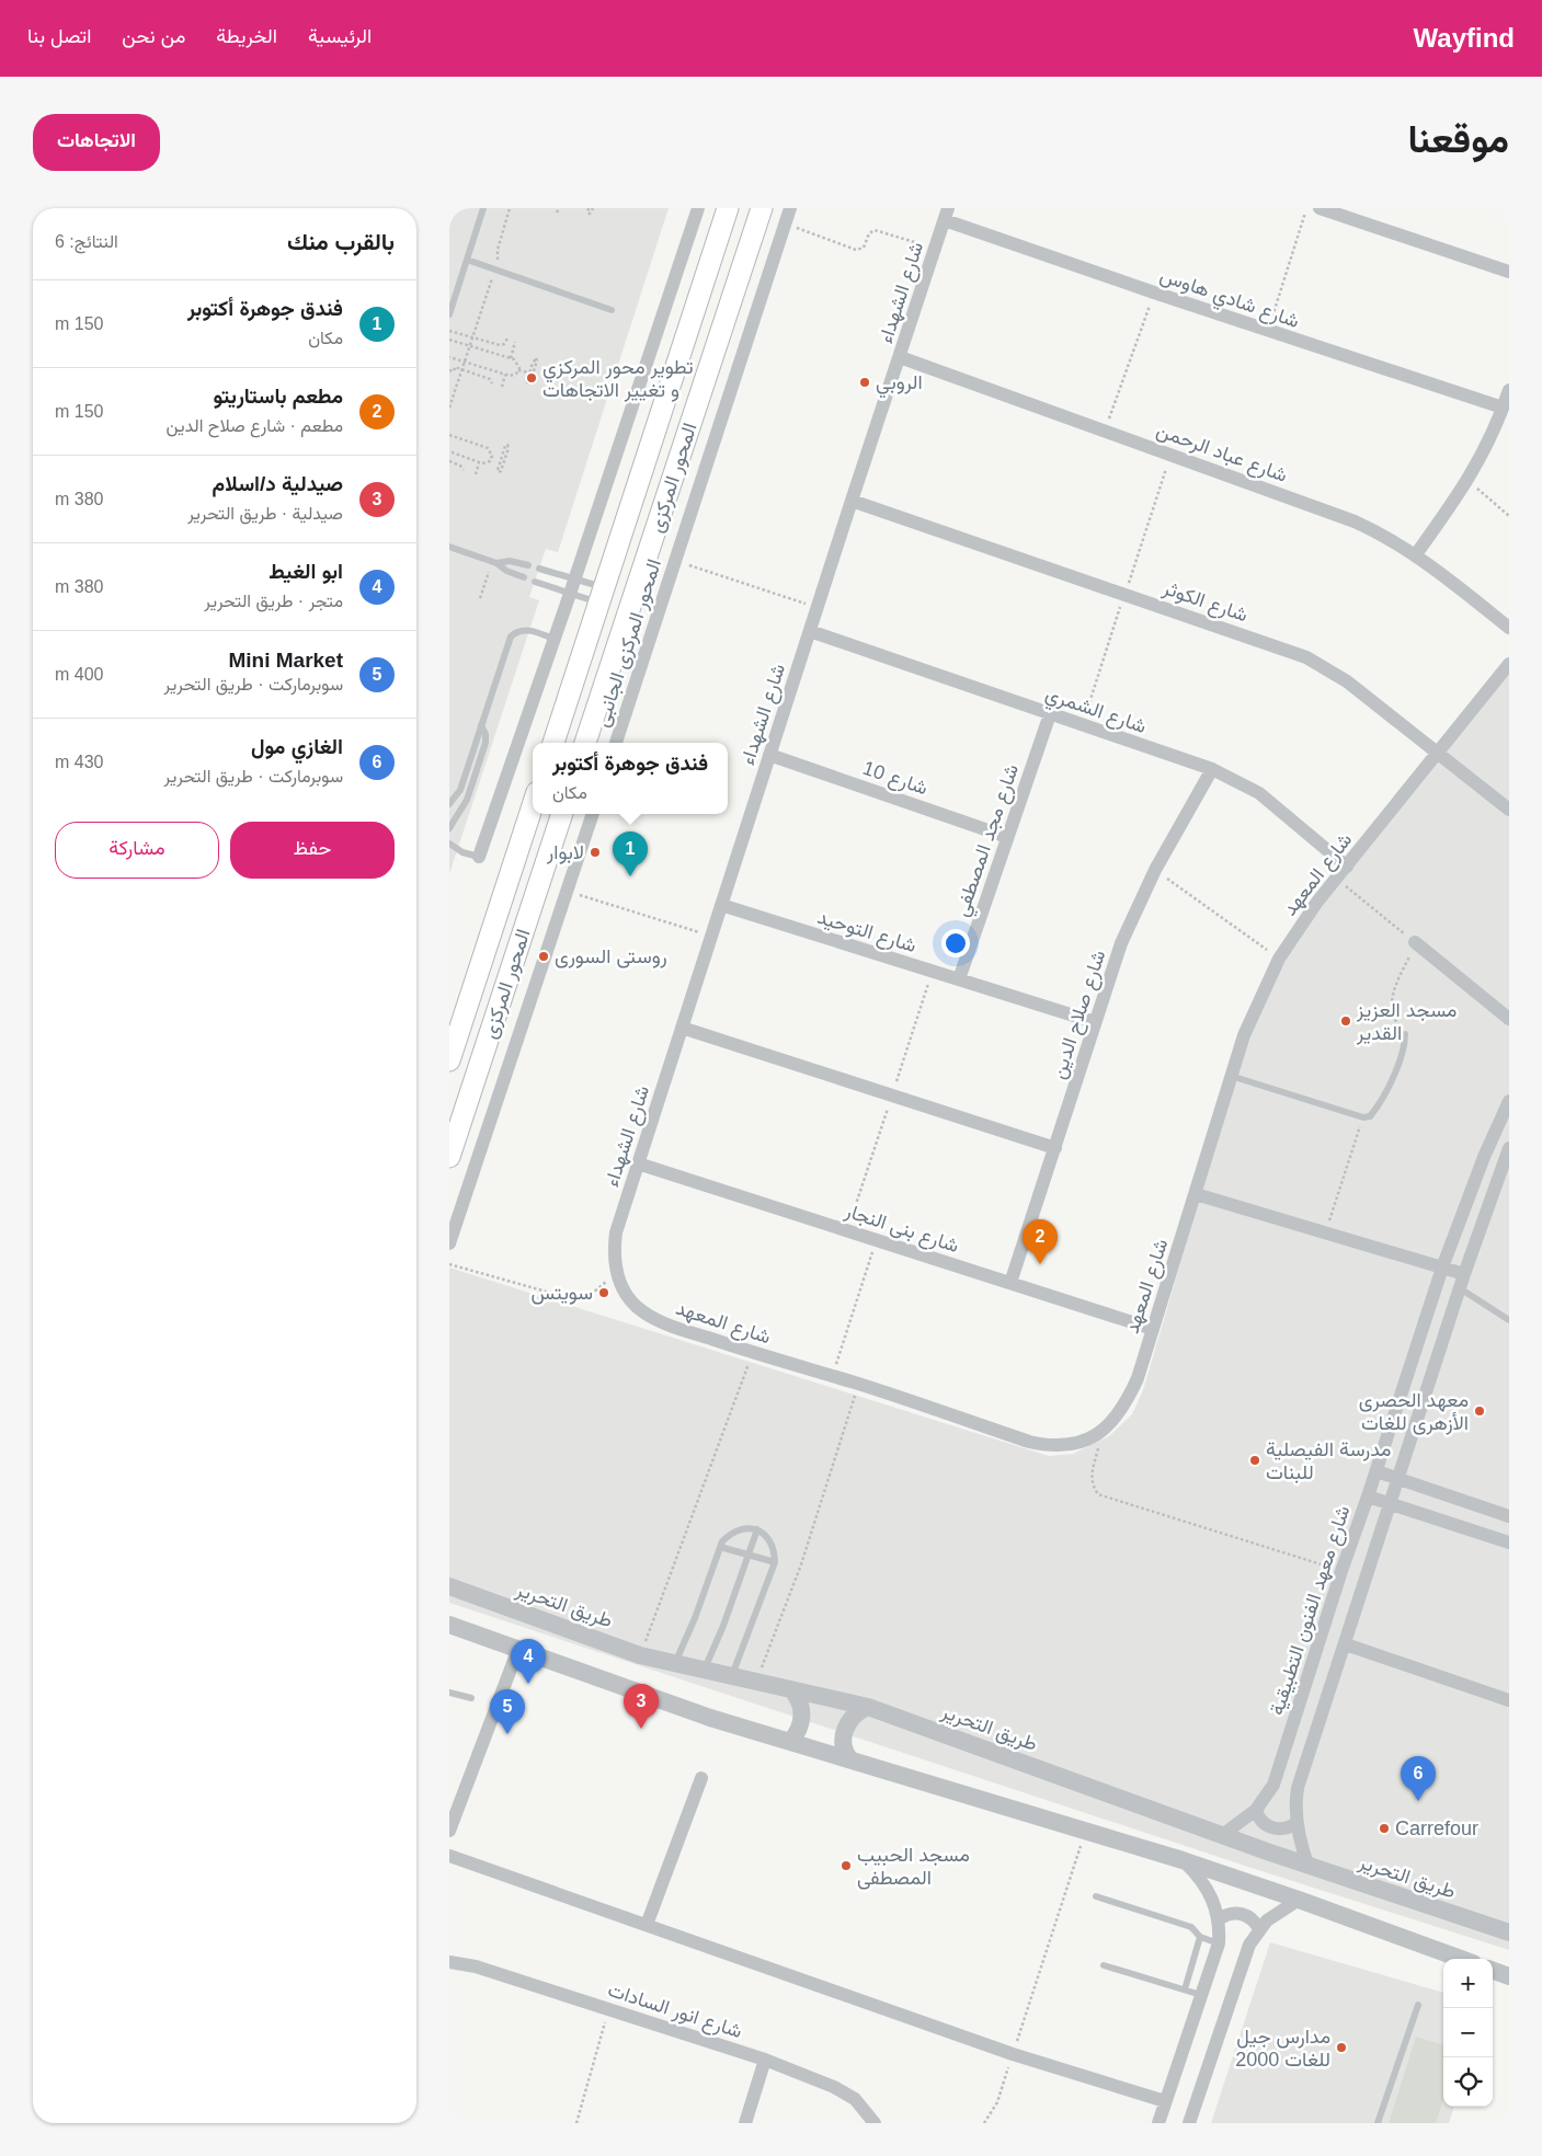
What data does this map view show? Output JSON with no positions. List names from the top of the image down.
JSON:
{
  "streets": {
    "main road": ["المحور المركزى"],
    "street": [
      "شارع الشهداء",
      "شارع شادي هاوس",
      "شارع عباد الرحمن",
      "شارع الكوثر",
      "المحور المركزى الجانبى",
      "شارع الشمري",
      "شارع 10",
      "شارع مجد المصطفي",
      "شارع المعهد",
      "شارع التوحيد",
      "شارع صلاح الدين",
      "شارع بنى النجار",
      "طريق التحرير",
      "شارع معهد الفنون التطبيقية",
      "شارع انور السادات"
    ]
  },
  "crossings": [
    ["شارع الشهداء", "شارع شادي هاوس"],
    ["شارع الشهداء", "شارع عباد الرحمن"],
    ["شارع الشهداء", "شارع الكوثر"],
    ["شارع الشهداء", "شارع الشمري"],
    ["شارع الشهداء", "شارع 10"],
    ["شارع الشهداء", "شارع المعهد"],
    ["شارع الشهداء", "شارع التوحيد"],
    ["شارع الشهداء", "شارع بنى النجار"],
    ["شارع الكوثر", "شارع المعهد"],
    ["شارع الشمري", "شارع مجد المصطفي"],
    ["شارع الشمري", "شارع المعهد"],
    ["شارع الشمري", "شارع صلاح الدين"],
    ["شارع 10", "شارع مجد المصطفي"],
    ["شارع مجد المصطفي", "شارع التوحيد"],
    ["شارع المعهد", "شارع بنى النجار"],
    ["شارع التوحيد", "شارع صلاح الدين"],
    ["شارع صلاح الدين", "شارع بنى النجار"],
    ["طريق التحرير", "شارع معهد الفنون التطبيقية"]
  ],
  "places": [
    "تطوير محور المركزي و تغيير الاتجاهات",
    "الروبي",
    "لابوار",
    "روستى السورى",
    "مسجد العزيز القدير",
    "سويتس",
    "معهد الحصرى الأزهرى للغات",
    "مدرسة الفيصلية للبنات",
    "Carrefour",
    "مسجد الحبيب المصطفى",
    "مدارس جيل 2000 للغات"
  ],
  "page": {
    "header": "Wayfind",
    "nav": [
      "الرئيسية",
      "الخريطة",
      "من نحن",
      "اتصل بنا"
    ],
    "title": "موقعنا",
    "buttons": [
      "الاتجاهات",
      ["حفظ", "مشاركة"]
    ],
    "heading": ["بالقرب منك", "النتائج: 6"],
    "list": [
      {
        "mark": "1",
        "name": "فندق جوهرة أكتوبر",
        "note": "مكان",
        "value": "150 m"
      },
      {
        "mark": "2",
        "name": "مطعم باستاريتو",
        "note": "مطعم · شارع صلاح الدين",
        "value": "150 m"
      },
      {
        "mark": "3",
        "name": "صيدلية د/اسلام",
        "note": "صيدلية · طريق التحرير",
        "value": "380 m"
      },
      {
        "mark": "4",
        "name": "ابو الغيط",
        "note": "متجر · طريق التحرير",
        "value": "380 m"
      },
      {
        "mark": "5",
        "name": "Mini Market",
        "note": "سوبرماركت · طريق التحرير",
        "value": "400 m"
      },
      {
        "mark": "6",
        "name": "الغازي مول",
        "note": "سوبرماركت · طريق التحرير",
        "value": "430 m"
      }
    ],
    "popup": ["فندق جوهرة أكتوبر", "مكان"],
    "pins": [
      "1",
      "2",
      "4",
      "3",
      "5",
      "6"
    ],
    "map_buttons": ["+", "−"]
  }
}
